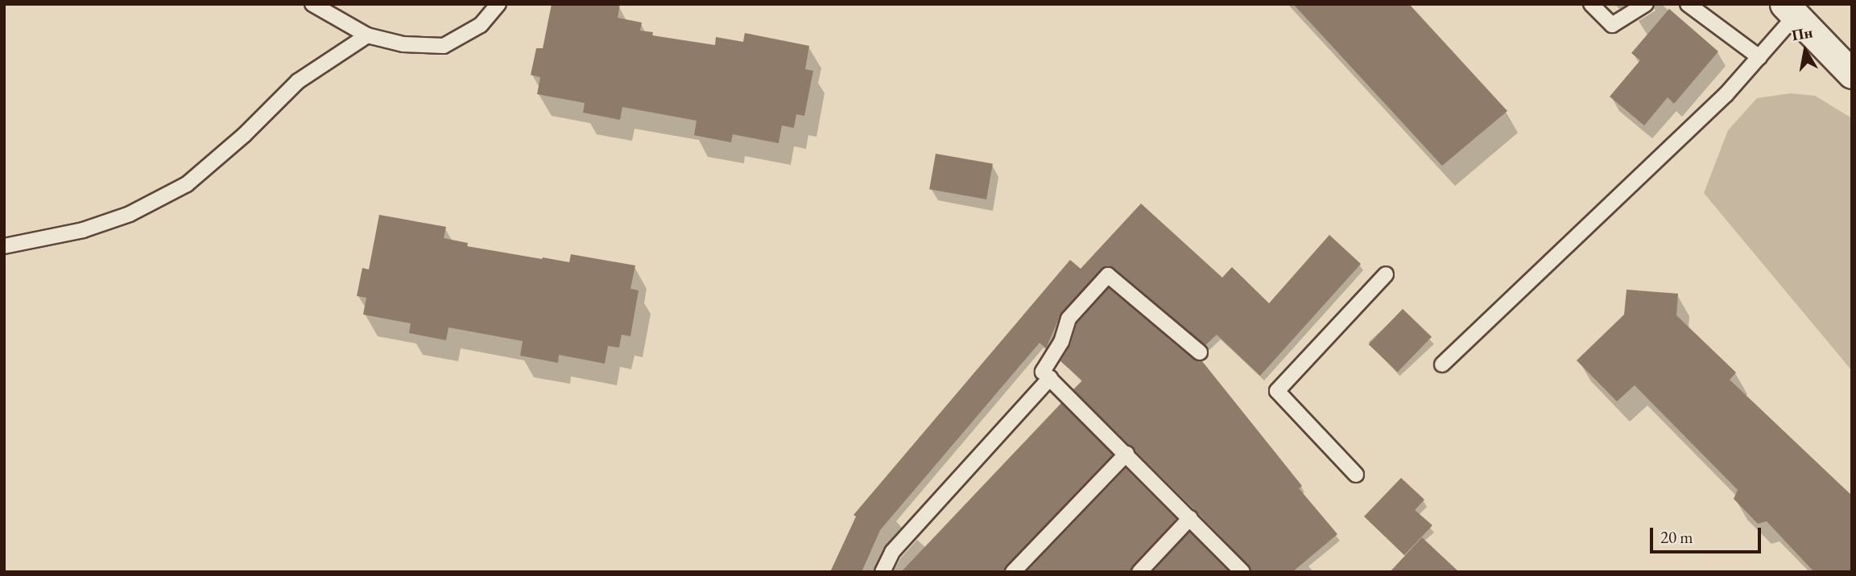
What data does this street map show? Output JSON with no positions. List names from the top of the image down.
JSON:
{
  "scale_bar": "20 m",
  "north": "top"
}
